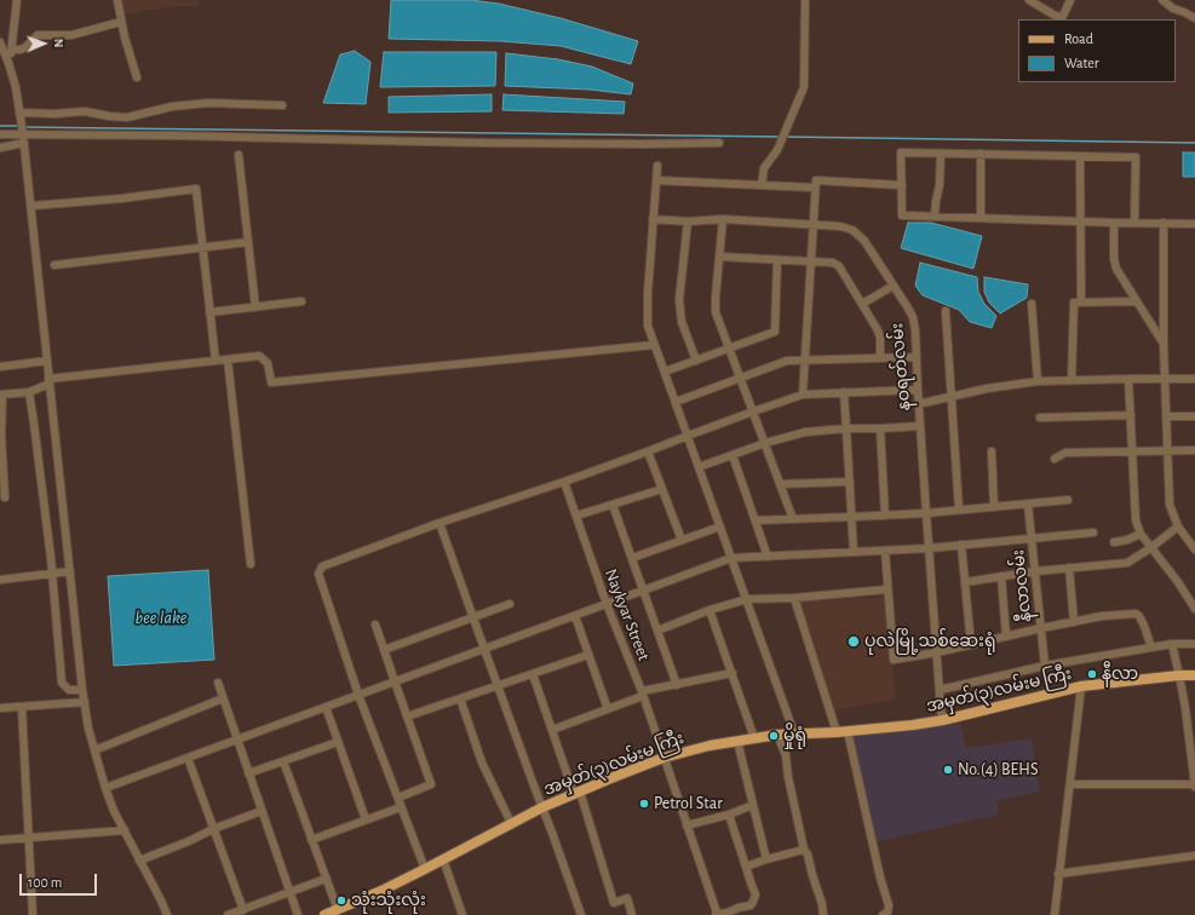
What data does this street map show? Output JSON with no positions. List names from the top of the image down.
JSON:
{
  "streets": {
    "main road": ["အမှတ်(၃)လမ်းမ ကြီး"],
    "street": ["နဝရတ်လမ်း", "နီလာလမ်း", "Naykyar Street"]
  },
  "crossings": [
    ["နဝရတ်လမ်း", "အမှတ်(၃)လမ်းမ ကြီး"],
    ["Naykyar Street", "အမှတ်(၃)လမ်းမ ကြီး"]
  ],
  "water": ["bee lake"],
  "places": [
    "ပုလဲမြို့သစ်ဆေးရုံ",
    "နီလာ",
    "မှိုရုံ",
    "No.(4) BEHS",
    "Petrol Star",
    "သုံးသုံးလုံး"
  ],
  "legend": ["Road", "Water"],
  "scale_bar": "100 m",
  "north": "right"
}
